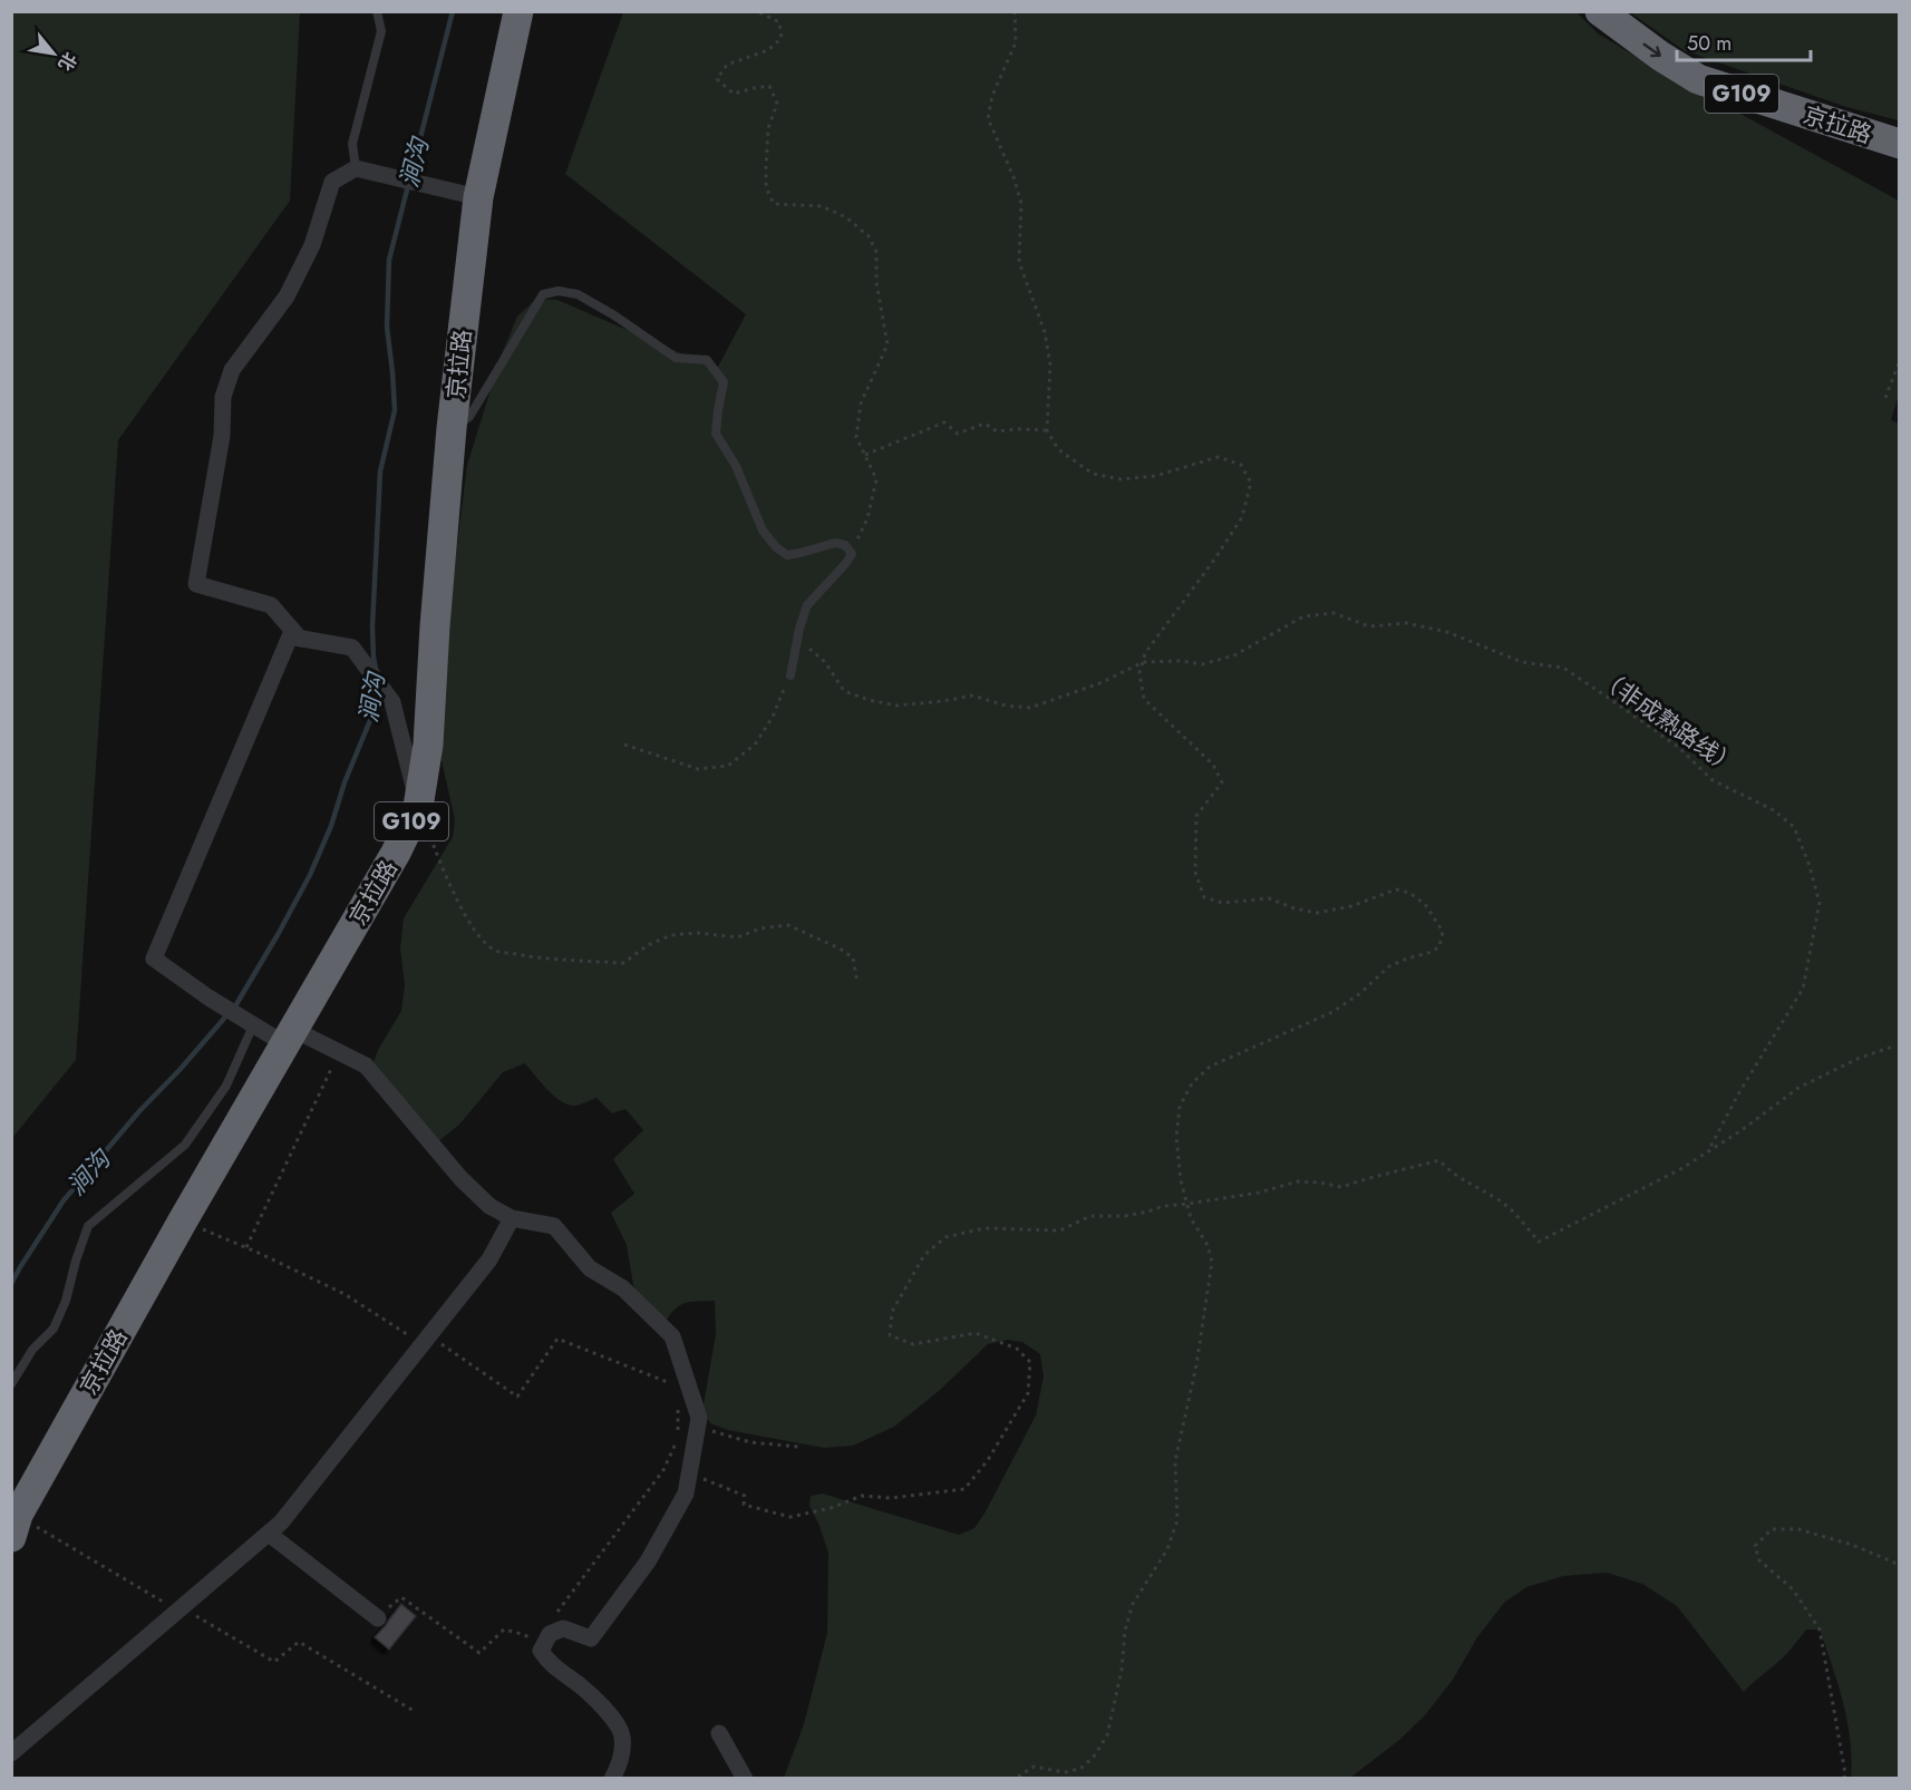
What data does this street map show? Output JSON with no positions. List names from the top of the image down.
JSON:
{
  "streets": {
    "highway": ["G109", "京拉路"],
    "path": ["（非成熟路线）"]
  },
  "water": ["涧沟"],
  "scale_bar": "50 m",
  "north": "bottom right"
}
